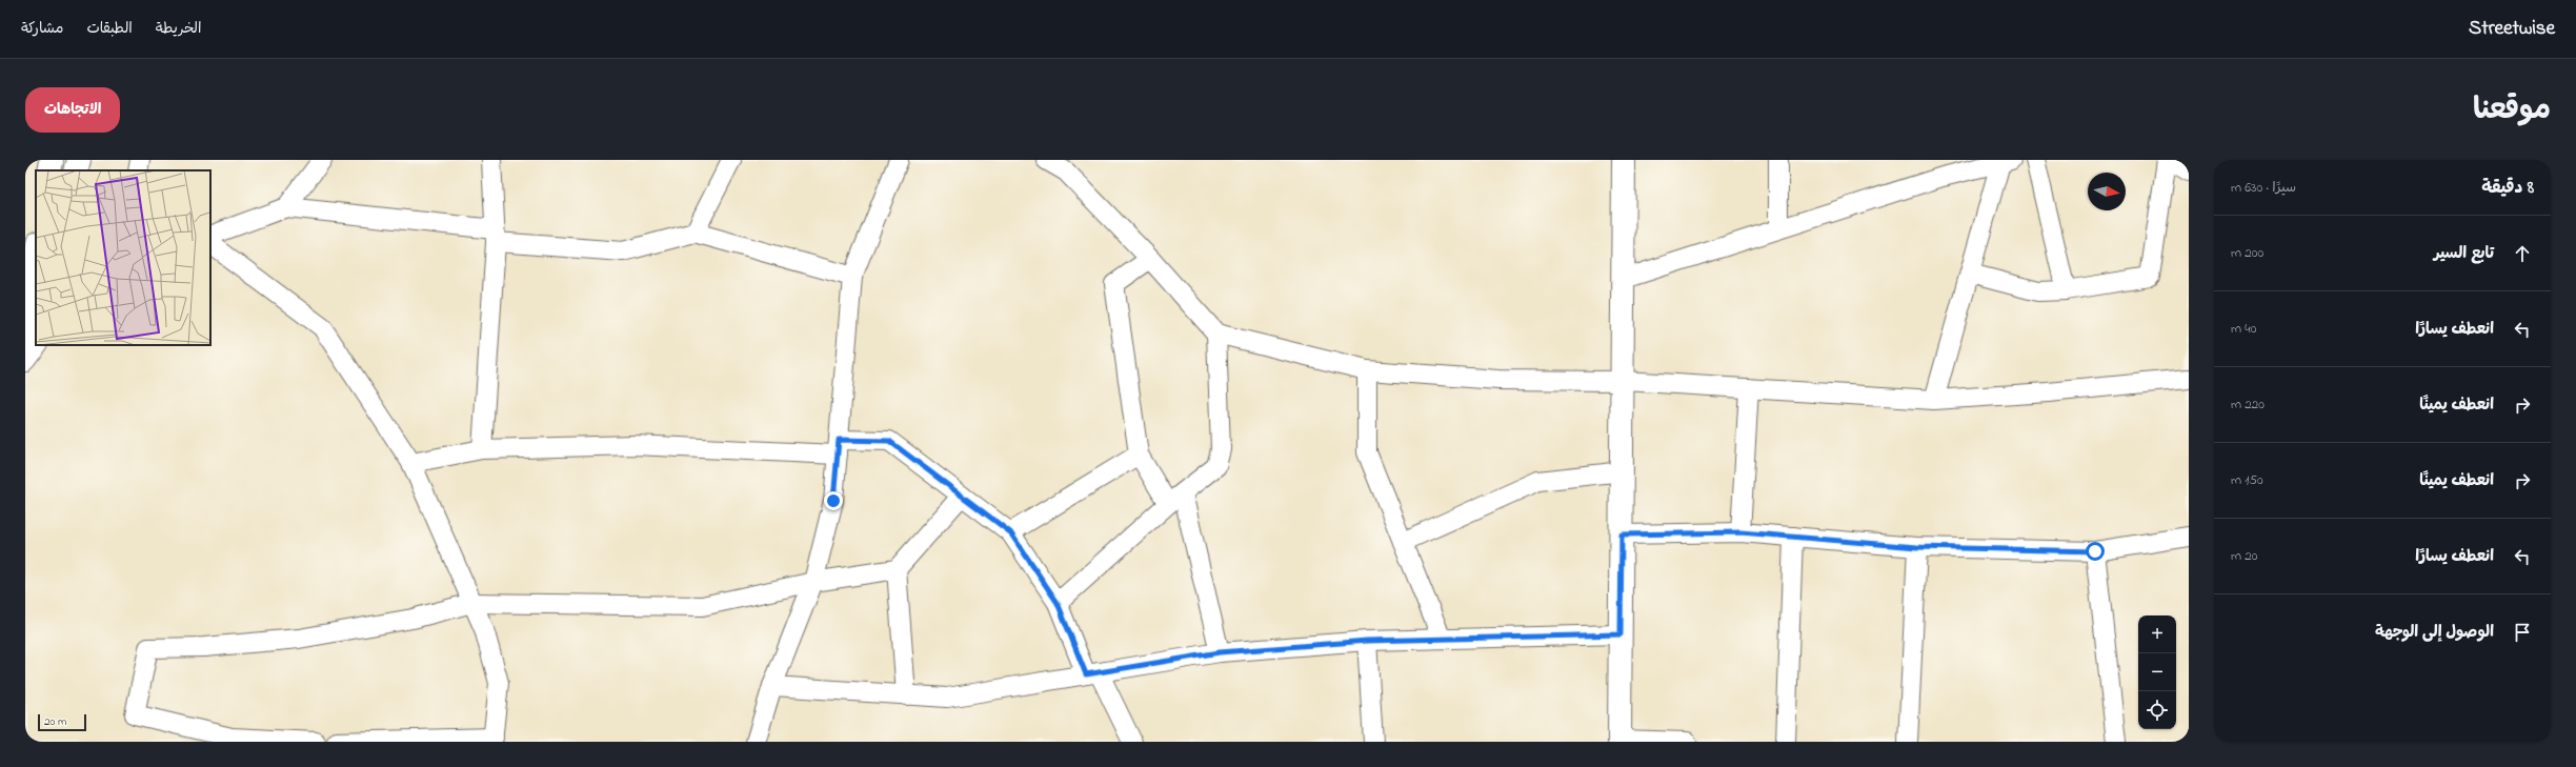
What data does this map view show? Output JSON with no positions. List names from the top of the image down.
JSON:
{
  "scale_bar": "20 m",
  "north": "right",
  "page": {
    "header": "Streetwise",
    "nav": ["الخريطة", "الطبقات", "مشاركة"],
    "title": "موقعنا",
    "buttons": "الاتجاهات",
    "heading": ["8 دقيقة", "سيرًا · 630 m"],
    "list": [
      ["تابع السير", "200 m"],
      ["انعطف يسارًا", "40 m"],
      ["انعطف يمينًا", "220 m"],
      ["انعطف يمينًا", "150 m"],
      ["انعطف يسارًا", "20 m"],
      "الوصول إلى الوجهة"
    ],
    "map_buttons": ["+", "−"],
    "scale": "20 m"
  }
}
